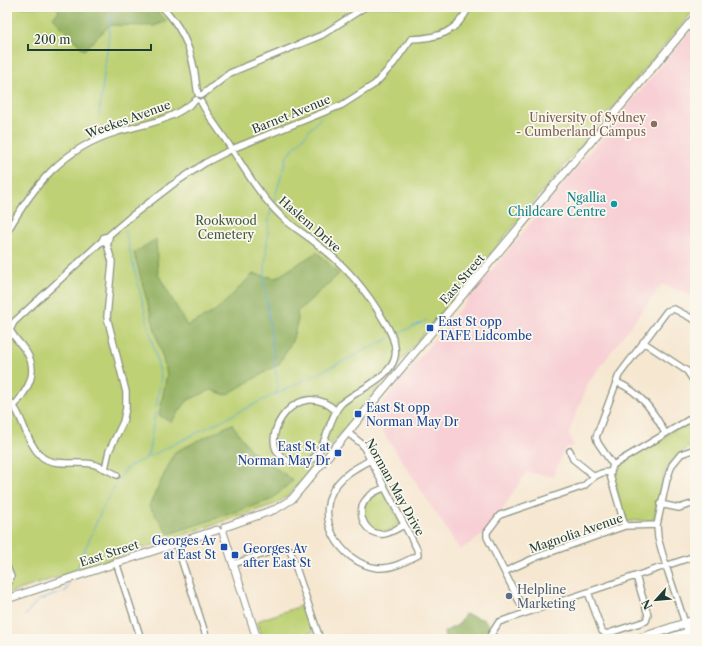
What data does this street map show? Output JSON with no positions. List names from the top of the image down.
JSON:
{
  "streets": {
    "main road": ["East Street"],
    "street": [
      "Barnet Avenue",
      "Weekes Avenue",
      "Haslem Drive",
      "Norman May Drive",
      "Magnolia Avenue"
    ]
  },
  "crossings": [
    ["Barnet Avenue", "Haslem Drive"],
    ["Weekes Avenue", "Haslem Drive"],
    ["East Street", "Norman May Drive"]
  ],
  "parks": ["Rookwood Cemetery"],
  "places": {
    "other": ["University of Sydney - Cumberland Campus", "Ngallia Childcare Centre", "Helpline Marketing"],
    "transit": [
      "East St opp TAFE Lidcombe",
      "East St opp Norman May Dr",
      "East St at Norman May Dr",
      "Georges Av at East St",
      "Georges Av after East St"
    ]
  },
  "scale_bar": "200 m",
  "north": "bottom left"
}
